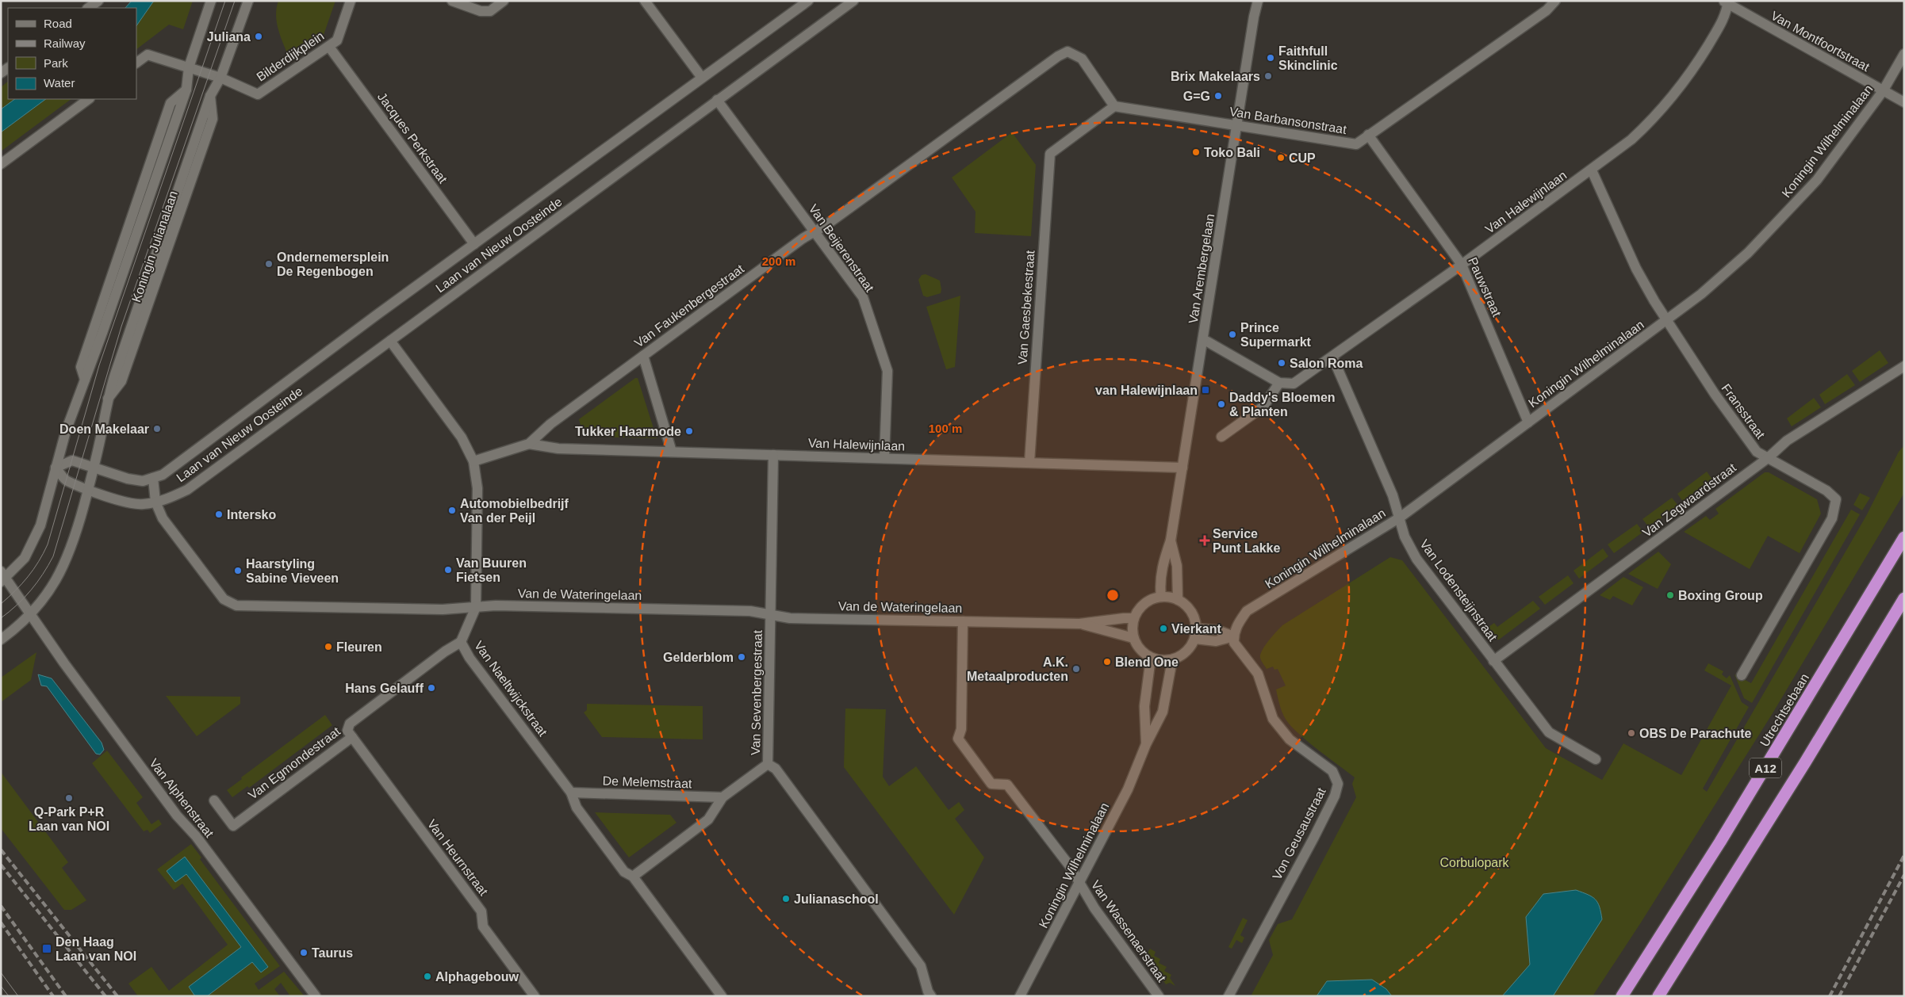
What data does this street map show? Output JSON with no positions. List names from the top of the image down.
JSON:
{
  "streets": {
    "highway": ["Utrechtsebaan", "A12"],
    "street": [
      "Van Montfoortstraat",
      "Bilderdijkplein",
      "Van Barbansonstraat",
      "Jacques Perkstraat",
      "Koningin Wilhelminalaan",
      "Van Halewijnlaan",
      "Laan van Nieuw Oosteinde",
      "Koningin Julianalaan",
      "Van Beijerenstraat",
      "Van Arembergelaan",
      "Pauwstraat",
      "Van Faukenbergestraat",
      "Van Gaesbekestraat",
      "Fransstraat",
      "Van Zegwaardstraat",
      "Van Lodensteijnstraat",
      "Van de Wateringelaan",
      "Van Naeltwijckstraat",
      "Van Sevenbergestraat",
      "Van Egmondestraat",
      "De Melemstraat",
      "Van Alphenstraat",
      "Von Geusaustraat",
      "Van Heurnstraat",
      "Van Wassenaerstraat"
    ]
  },
  "crossings": [
    ["Van Montfoortstraat", "Koningin Wilhelminalaan"],
    ["Van Montfoortstraat", "Van Halewijnlaan"],
    ["Bilderdijkplein", "Jacques Perkstraat"],
    ["Bilderdijkplein", "Koningin Julianalaan"],
    ["Van Barbansonstraat", "Van Arembergelaan"],
    ["Van Barbansonstraat", "Pauwstraat"],
    ["Van Barbansonstraat", "Van Faukenbergestraat"],
    ["Van Barbansonstraat", "Van Gaesbekestraat"],
    ["Jacques Perkstraat", "Laan van Nieuw Oosteinde"],
    ["Koningin Wilhelminalaan", "Van Arembergelaan"],
    ["Koningin Wilhelminalaan", "Pauwstraat"],
    ["Koningin Wilhelminalaan", "Fransstraat"],
    ["Koningin Wilhelminalaan", "Van Lodensteijnstraat"],
    ["Koningin Wilhelminalaan", "Van de Wateringelaan"],
    ["Koningin Wilhelminalaan", "Von Geusaustraat"],
    ["Koningin Wilhelminalaan", "Van Wassenaerstraat"],
    ["Van Halewijnlaan", "Van Beijerenstraat"],
    ["Van Halewijnlaan", "Van Arembergelaan"],
    ["Van Halewijnlaan", "Pauwstraat"],
    ["Van Halewijnlaan", "Van Faukenbergestraat"],
    ["Van Halewijnlaan", "Van Gaesbekestraat"],
    ["Van Halewijnlaan", "Fransstraat"],
    ["Van Halewijnlaan", "Van Lodensteijnstraat"],
    ["Van Halewijnlaan", "Van Sevenbergestraat"],
    ["Laan van Nieuw Oosteinde", "Koningin Julianalaan"],
    ["Laan van Nieuw Oosteinde", "Van Beijerenstraat"],
    ["Laan van Nieuw Oosteinde", "Van de Wateringelaan"],
    ["Laan van Nieuw Oosteinde", "Van Naeltwijckstraat"],
    ["Koningin Julianalaan", "Van Alphenstraat"],
    ["Van Beijerenstraat", "Van Faukenbergestraat"],
    ["Van Arembergelaan", "Van de Wateringelaan"],
    ["Van Faukenbergestraat", "Van Gaesbekestraat"],
    ["Van Faukenbergestraat", "Van Naeltwijckstraat"],
    ["Fransstraat", "Van Zegwaardstraat"],
    ["Van Zegwaardstraat", "Van Lodensteijnstraat"],
    ["Van de Wateringelaan", "Van Naeltwijckstraat"],
    ["Van de Wateringelaan", "Van Sevenbergestraat"],
    ["Van de Wateringelaan", "Van Wassenaerstraat"],
    ["Van Naeltwijckstraat", "Van Egmondestraat"],
    ["Van Naeltwijckstraat", "De Melemstraat"],
    ["Van Egmondestraat", "Van Heurnstraat"]
  ],
  "parks": ["Corbulopark"],
  "places": {
    "other": [
      "Juliana",
      "Faithfull Skinclinic",
      "Brix Makelaars",
      "G=G",
      "Toko Bali",
      "CUP",
      "Ondernemersplein De Regenbogen",
      "Prince Supermarkt",
      "Salon Roma",
      "Daddy's Bloemen & Planten",
      "Doen Makelaar",
      "Tukker Haarmode",
      "Automobielbedrijf Van der Peijl",
      "Intersko",
      "Van Buuren Fietsen",
      "Haarstyling Sabine Vieveen",
      "Boxing Group",
      "Vierkant",
      "Fleuren",
      "Gelderblom",
      "Blend One",
      "A.K. Metaalproducten",
      "Hans Gelauff",
      "OBS De Parachute",
      "Q-Park P+R Laan van NOI",
      "Julianaschool",
      "Taurus",
      "Alphagebouw"
    ],
    "transit": ["van Halewijnlaan", "Den Haag Laan van NOI"],
    "health": ["Service Punt Lakke"]
  },
  "legend": [
    "Road",
    "Railway",
    "Park",
    "Water"
  ],
  "rings": ["200 m", "100 m"]
}
